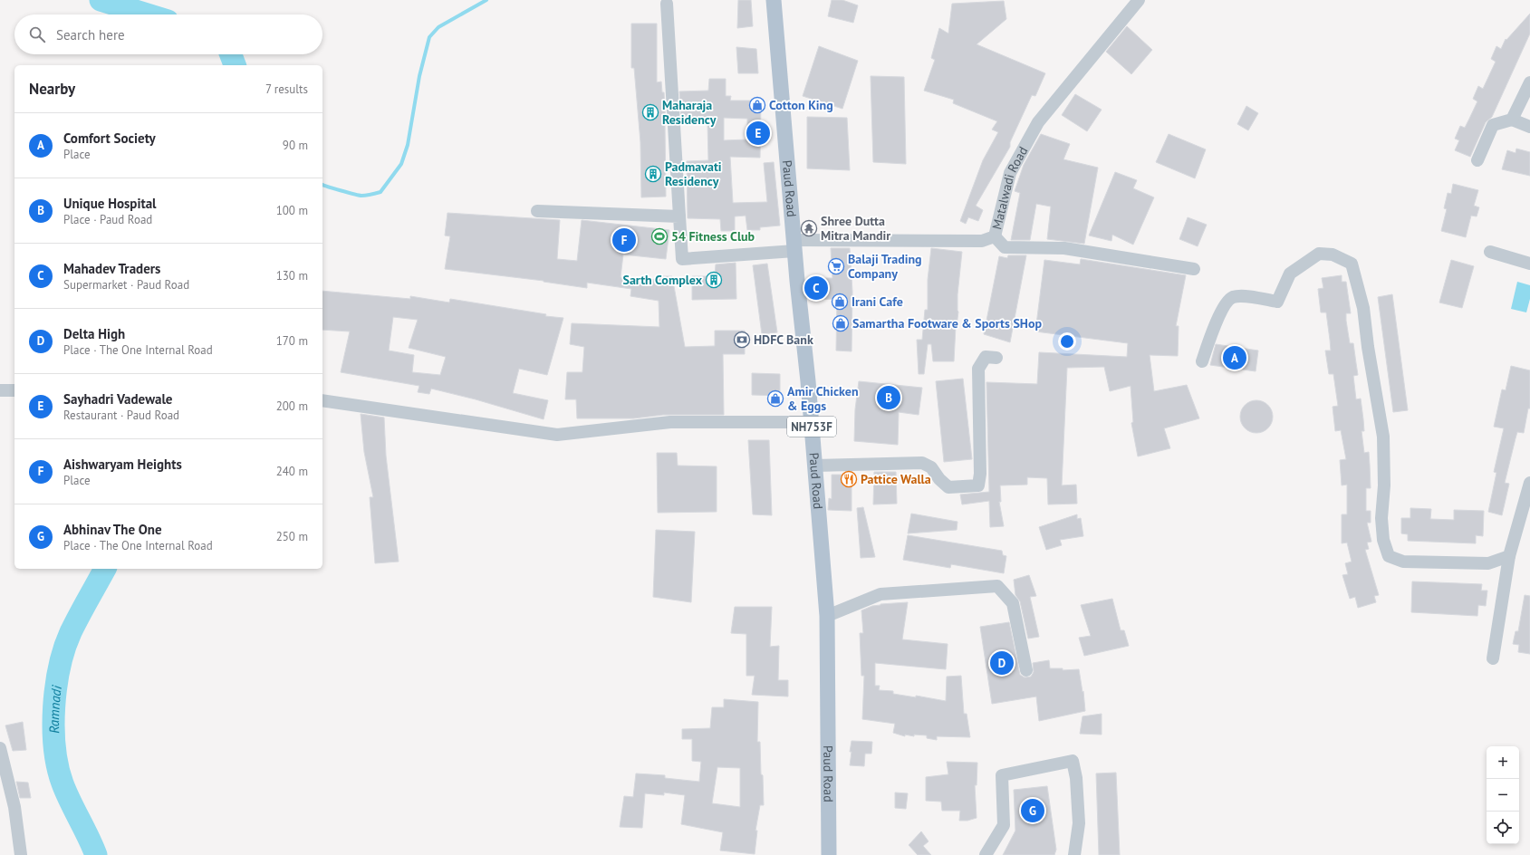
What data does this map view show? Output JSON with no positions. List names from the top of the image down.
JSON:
{
  "streets": {
    "main road": ["Paud Road", "NH753F"],
    "street": ["Matalwadi Road"]
  },
  "crossings": [
    ["Matalwadi Road", "Paud Road"]
  ],
  "water": ["Ramnadi"],
  "places": {
    "shop": [
      "Cotton King",
      "Irani Cafe",
      "Samartha Footware & Sports SHop",
      "Amir Chicken & Eggs"
    ],
    "building": ["Maharaja Residency", "Padmavati Residency", "Sarth Complex"],
    "temple": ["Shree Dutta Mitra Mandir"],
    "sports": ["54 Fitness Club"],
    "supermarket": ["Balaji Trading Company"],
    "bank": ["HDFC Bank"],
    "restaurant": ["Pattice Walla"]
  },
  "page": {
    "search": "Search here",
    "heading": ["Nearby", "7 results"],
    "list": [
      {
        "mark": "A",
        "name": "Comfort Society",
        "note": "Place",
        "value": "90 m"
      },
      {
        "mark": "B",
        "name": "Unique Hospital",
        "note": "Place · Paud Road",
        "value": "100 m"
      },
      {
        "mark": "C",
        "name": "Mahadev Traders",
        "note": "Supermarket · Paud Road",
        "value": "130 m"
      },
      {
        "mark": "D",
        "name": "Delta High",
        "note": "Place · The One Internal Road",
        "value": "170 m"
      },
      {
        "mark": "E",
        "name": "Sayhadri Vadewale",
        "note": "Restaurant · Paud Road",
        "value": "200 m"
      },
      {
        "mark": "F",
        "name": "Aishwaryam Heights",
        "note": "Place",
        "value": "240 m"
      },
      {
        "mark": "G",
        "name": "Abhinav The One",
        "note": "Place · The One Internal Road",
        "value": "250 m"
      }
    ],
    "pins": [
      "E",
      "F",
      "C",
      "A",
      "B",
      "D",
      "G"
    ],
    "map_buttons": ["+", "−"]
  }
}
